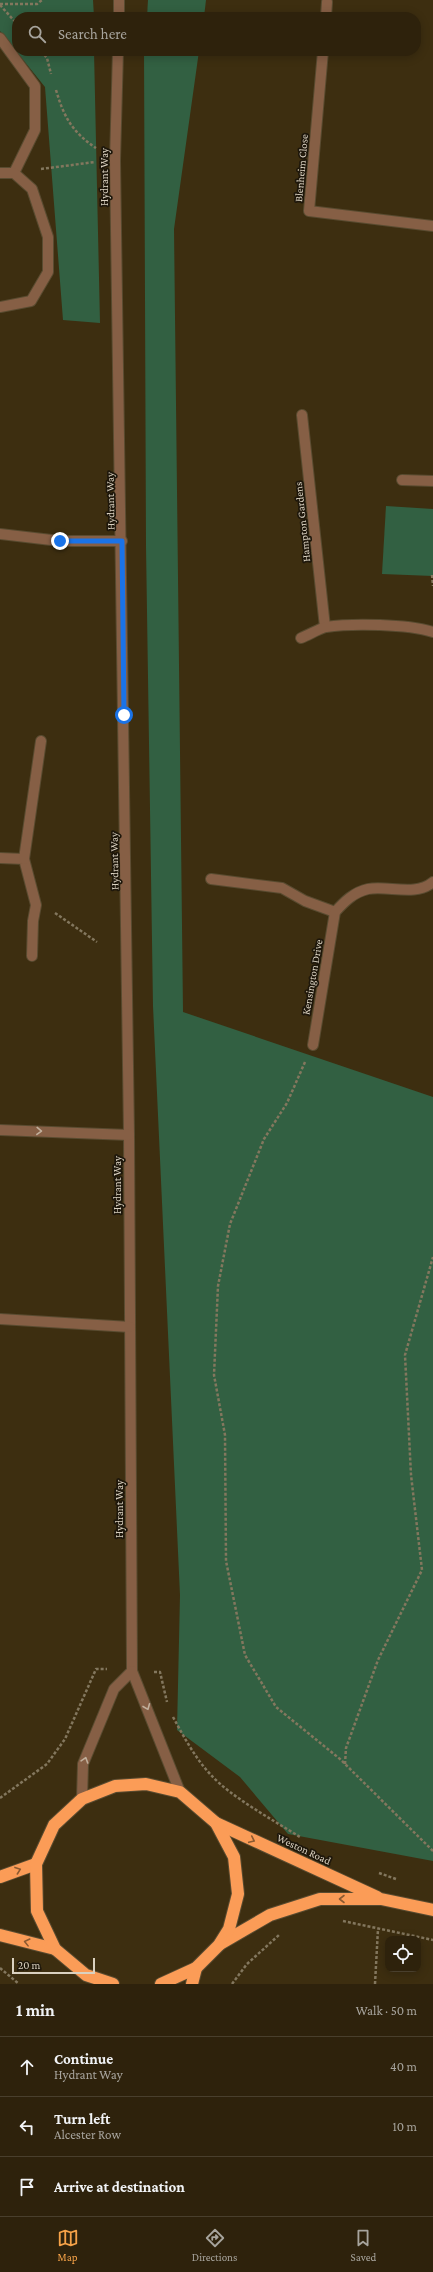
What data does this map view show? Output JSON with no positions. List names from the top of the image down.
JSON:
{
  "streets": {
    "highway": ["Weston Road"],
    "street": [
      "Blenheim Close",
      "Hydrant Way",
      "Hampton Gardens",
      "Kensington Drive"
    ]
  },
  "scale_bar": "20 m",
  "page": {
    "search": "Search here",
    "scale": "20 m",
    "heading": ["1 min", "Walk · 50 m"],
    "list": [
      ["Continue", "Hydrant Way", "40 m"],
      ["Turn left", "Alcester Row", "10 m"],
      "Arrive at destination"
    ],
    "nav": ["Map", "Directions", "Saved"]
  }
}
